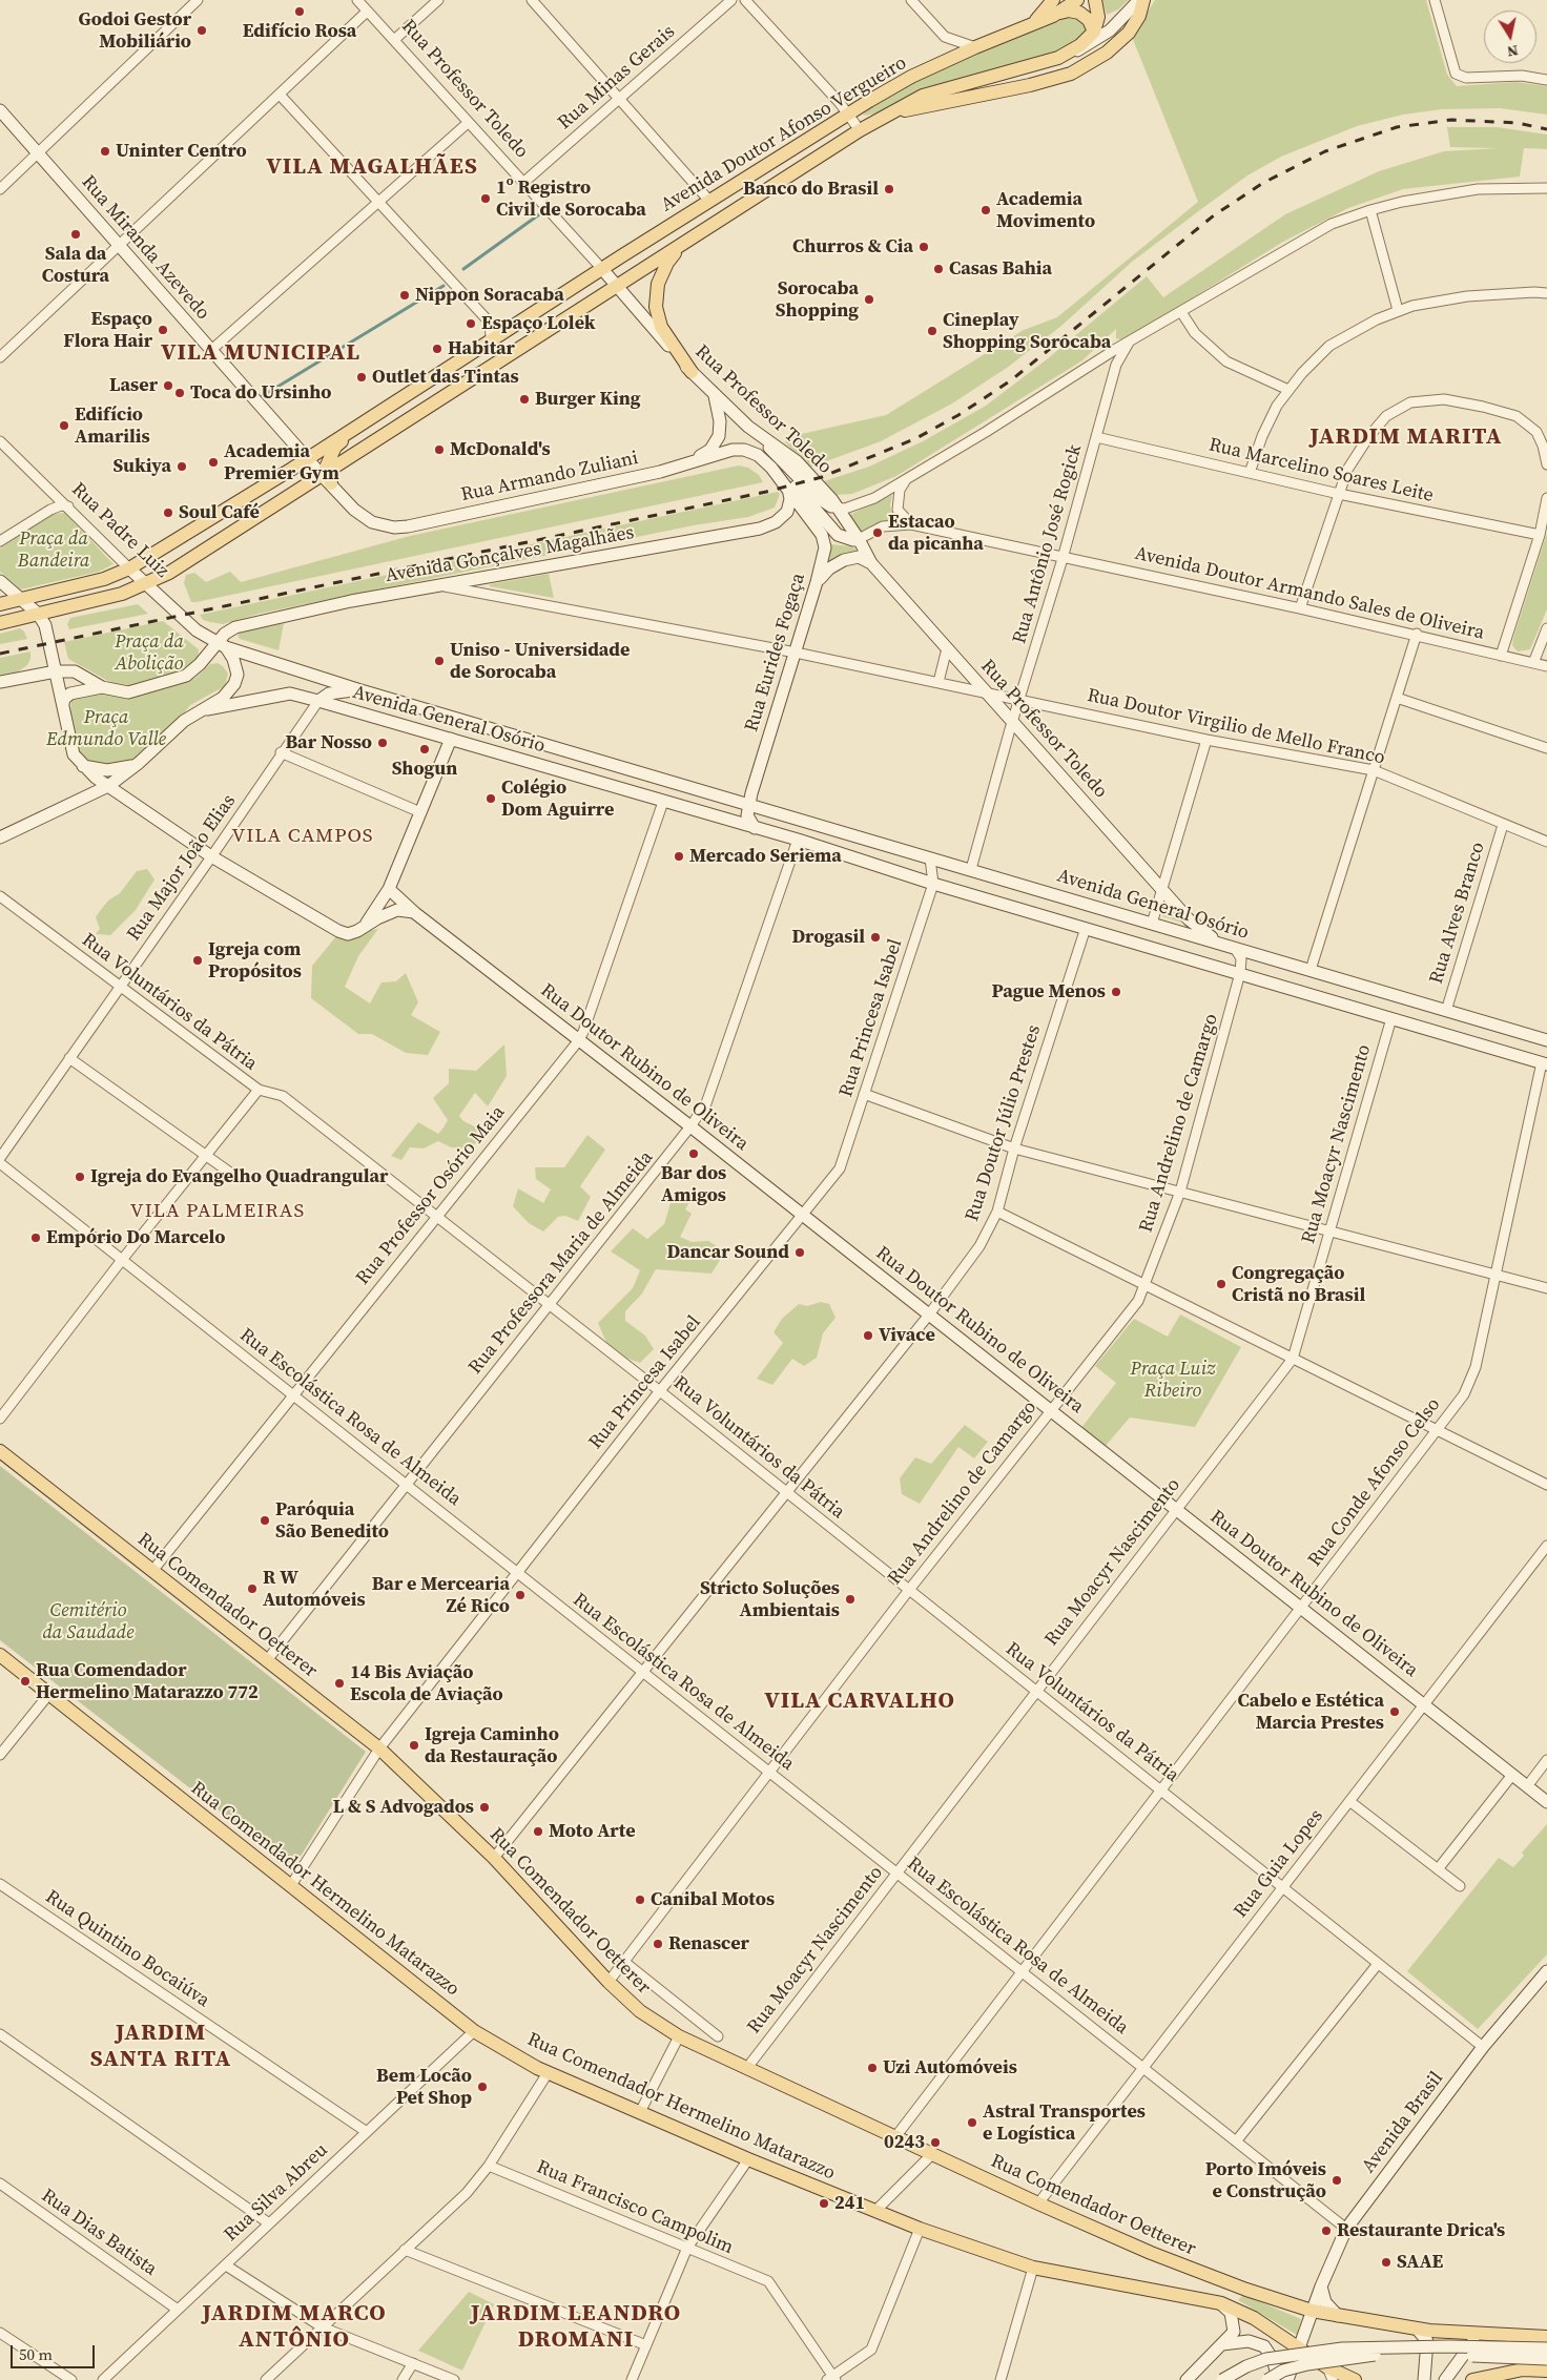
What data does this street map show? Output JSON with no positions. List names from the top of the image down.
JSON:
{
  "streets": {
    "main road": [
      "Rua Professor Toledo",
      "Avenida Doutor Afonso Vergueiro",
      "Rua Miranda Azevedo",
      "Rua Armando Zuliani",
      "Rua Padre Luiz",
      "Avenida Gonçalves Magalhães",
      "Rua Eurides Fogaça",
      "Avenida General Osório",
      "Rua Doutor Rubino de Oliveira",
      "Rua Comendador Oetterer",
      "Rua Comendador Hermelino Matarazzo",
      "Avenida Brasil"
    ],
    "street": [
      "Rua Minas Gerais",
      "Rua Marcelino Soares Leite",
      "Rua Antônio José Rogick",
      "Avenida Doutor Armando Sales de Oliveira",
      "Rua Doutor Virgilio de Mello Franco",
      "Rua Major João Elias",
      "Rua Alves Branco",
      "Rua Voluntários da Pátria",
      "Rua Princesa Isabel",
      "Rua Doutor Júlio Prestes",
      "Rua Andrelino de Camargo",
      "Rua Moacyr Nascimento",
      "Rua Professor Osório Maia",
      "Rua Professora Maria de Almeida",
      "Rua Escolástica Rosa de Almeida",
      "Rua Conde Afonso Celso",
      "Rua Guia Lopes",
      "Rua Quintino Bocaiúva",
      "Rua Silva Abreu",
      "Rua Francisco Campolim",
      "Rua Dias Batista"
    ]
  },
  "crossings": [
    ["Rua Minas Gerais", "Rua Professor Toledo"],
    ["Rua Professor Toledo", "Avenida Doutor Afonso Vergueiro"],
    ["Rua Professor Toledo", "Rua Armando Zuliani"],
    ["Rua Professor Toledo", "Rua Antônio José Rogick"],
    ["Rua Professor Toledo", "Avenida Gonçalves Magalhães"],
    ["Rua Professor Toledo", "Avenida Doutor Armando Sales de Oliveira"],
    ["Rua Professor Toledo", "Rua Eurides Fogaça"],
    ["Rua Professor Toledo", "Avenida General Osório"],
    ["Rua Professor Toledo", "Rua Doutor Virgilio de Mello Franco"],
    ["Avenida Doutor Afonso Vergueiro", "Rua Miranda Azevedo"],
    ["Avenida Doutor Afonso Vergueiro", "Rua Padre Luiz"],
    ["Rua Marcelino Soares Leite", "Rua Antônio José Rogick"],
    ["Rua Padre Luiz", "Avenida Gonçalves Magalhães"],
    ["Rua Padre Luiz", "Avenida General Osório"],
    ["Rua Antônio José Rogick", "Avenida Doutor Armando Sales de Oliveira"],
    ["Rua Antônio José Rogick", "Avenida General Osório"],
    ["Rua Antônio José Rogick", "Rua Doutor Virgilio de Mello Franco"],
    ["Avenida Gonçalves Magalhães", "Avenida General Osório"],
    ["Avenida Gonçalves Magalhães", "Rua Doutor Virgilio de Mello Franco"],
    ["Rua Eurides Fogaça", "Avenida General Osório"],
    ["Rua Eurides Fogaça", "Rua Doutor Virgilio de Mello Franco"],
    ["Avenida General Osório", "Rua Major João Elias"],
    ["Avenida General Osório", "Rua Alves Branco"],
    ["Avenida General Osório", "Rua Princesa Isabel"],
    ["Avenida General Osório", "Rua Doutor Júlio Prestes"],
    ["Avenida General Osório", "Rua Andrelino de Camargo"],
    ["Avenida General Osório", "Rua Moacyr Nascimento"],
    ["Avenida General Osório", "Rua Professor Osório Maia"],
    ["Avenida General Osório", "Rua Professora Maria de Almeida"],
    ["Avenida General Osório", "Rua Conde Afonso Celso"],
    ["Rua Doutor Virgilio de Mello Franco", "Rua Alves Branco"],
    ["Rua Major João Elias", "Rua Voluntários da Pátria"],
    ["Rua Voluntários da Pátria", "Rua Princesa Isabel"],
    ["Rua Voluntários da Pátria", "Rua Doutor Júlio Prestes"],
    ["Rua Voluntários da Pátria", "Rua Andrelino de Camargo"],
    ["Rua Voluntários da Pátria", "Rua Moacyr Nascimento"],
    ["Rua Voluntários da Pátria", "Rua Professor Osório Maia"],
    ["Rua Voluntários da Pátria", "Rua Professora Maria de Almeida"],
    ["Rua Voluntários da Pátria", "Rua Conde Afonso Celso"],
    ["Rua Voluntários da Pátria", "Rua Guia Lopes"],
    ["Rua Voluntários da Pátria", "Avenida Brasil"],
    ["Rua Princesa Isabel", "Rua Doutor Rubino de Oliveira"],
    ["Rua Princesa Isabel", "Rua Escolástica Rosa de Almeida"],
    ["Rua Princesa Isabel", "Rua Comendador Oetterer"],
    ["Rua Princesa Isabel", "Rua Comendador Hermelino Matarazzo"],
    ["Rua Doutor Rubino de Oliveira", "Rua Doutor Júlio Prestes"],
    ["Rua Doutor Rubino de Oliveira", "Rua Andrelino de Camargo"],
    ["Rua Doutor Rubino de Oliveira", "Rua Moacyr Nascimento"],
    ["Rua Doutor Rubino de Oliveira", "Rua Professor Osório Maia"],
    ["Rua Doutor Rubino de Oliveira", "Rua Professora Maria de Almeida"],
    ["Rua Doutor Rubino de Oliveira", "Rua Conde Afonso Celso"],
    ["Rua Doutor Rubino de Oliveira", "Rua Guia Lopes"],
    ["Rua Doutor Júlio Prestes", "Rua Escolástica Rosa de Almeida"],
    ["Rua Doutor Júlio Prestes", "Rua Comendador Oetterer"],
    ["Rua Andrelino de Camargo", "Rua Escolástica Rosa de Almeida"],
    ["Rua Andrelino de Camargo", "Rua Comendador Oetterer"],
    ["Rua Moacyr Nascimento", "Rua Escolástica Rosa de Almeida"],
    ["Rua Moacyr Nascimento", "Rua Comendador Oetterer"],
    ["Rua Professor Osório Maia", "Rua Escolástica Rosa de Almeida"],
    ["Rua Professor Osório Maia", "Rua Comendador Oetterer"],
    ["Rua Professora Maria de Almeida", "Rua Escolástica Rosa de Almeida"],
    ["Rua Professora Maria de Almeida", "Rua Comendador Oetterer"],
    ["Rua Escolástica Rosa de Almeida", "Rua Conde Afonso Celso"],
    ["Rua Escolástica Rosa de Almeida", "Rua Guia Lopes"],
    ["Rua Escolástica Rosa de Almeida", "Avenida Brasil"],
    ["Rua Conde Afonso Celso", "Rua Comendador Oetterer"],
    ["Rua Comendador Oetterer", "Rua Guia Lopes"],
    ["Rua Comendador Oetterer", "Avenida Brasil"],
    ["Rua Comendador Hermelino Matarazzo", "Avenida Brasil"],
    ["Rua Comendador Hermelino Matarazzo", "Rua Silva Abreu"],
    ["Rua Quintino Bocaiúva", "Rua Silva Abreu"],
    ["Rua Silva Abreu", "Rua Dias Batista"]
  ],
  "districts": [
    "VILA MAGALHÃES",
    "VILA MUNICIPAL",
    "JARDIM MARITA",
    "VILA CAMPOS",
    "VILA PALMEIRAS",
    "VILA CARVALHO",
    "JARDIM SANTA RITA",
    "JARDIM MARCO ANTÔNIO",
    "JARDIM LEANDRO DROMANI"
  ],
  "parks": [
    "Praça da Bandeira",
    "Praça da Abolição",
    "Praça Edmundo Valle",
    "Praça Luiz Ribeiro",
    "Cemitério da Saudade"
  ],
  "places": [
    "Edifício Rosa",
    "Godoi Gestor Mobiliário",
    "Uninter Centro",
    "Banco do Brasil",
    "1º Registro Civil de Sorocaba",
    "Academia Movimento",
    "Sala da Costura",
    "Churros & Cia",
    "Casas Bahia",
    "Nippon Soracaba",
    "Sorocaba Shopping",
    "Espaço Lolek",
    "Espaço Flora Hair",
    "Cineplay Shopping Sorocaba",
    "Habitar",
    "Outlet das Tintas",
    "Laser",
    "Toca do Ursinho",
    "Burger King",
    "Edifício Amarilis",
    "McDonald's",
    "Academia Premier Gym",
    "Sukiya",
    "Soul Café",
    "Estacao da picanha",
    "Uniso - Universidade de Sorocaba",
    "Bar Nosso",
    "Shogun",
    "Colégio Dom Aguirre",
    "Mercado Seriema",
    "Drogasil",
    "Igreja com Propósitos",
    "Pague Menos",
    "Bar dos Amigos",
    "Igreja do Evangelho Quadrangular",
    "Empório Do Marcelo",
    "Dancar Sound",
    "Congregação Cristã no Brasil",
    "Vivace",
    "Paróquia São Benedito",
    "R W Automóveis",
    "Bar e Mercearia Zé Rico",
    "Stricto Soluções Ambientais",
    "Rua Comendador Hermelino Matarazzo 772",
    "14 Bis Aviação Escola de Aviação",
    "Cabelo e Estética Marcia Prestes",
    "Igreja Caminho da Restauração",
    "L & S Advogados",
    "Moto Arte",
    "Canibal Motos",
    "Renascer",
    "Uzi Automóveis",
    "Bem Locão Pet Shop",
    "Astral Transportes e Logística",
    "0243",
    "Porto Imóveis e Construção",
    "241",
    "Restaurante Drica's",
    "SAAE"
  ],
  "scale_bar": "50 m",
  "north": "bottom"
}
